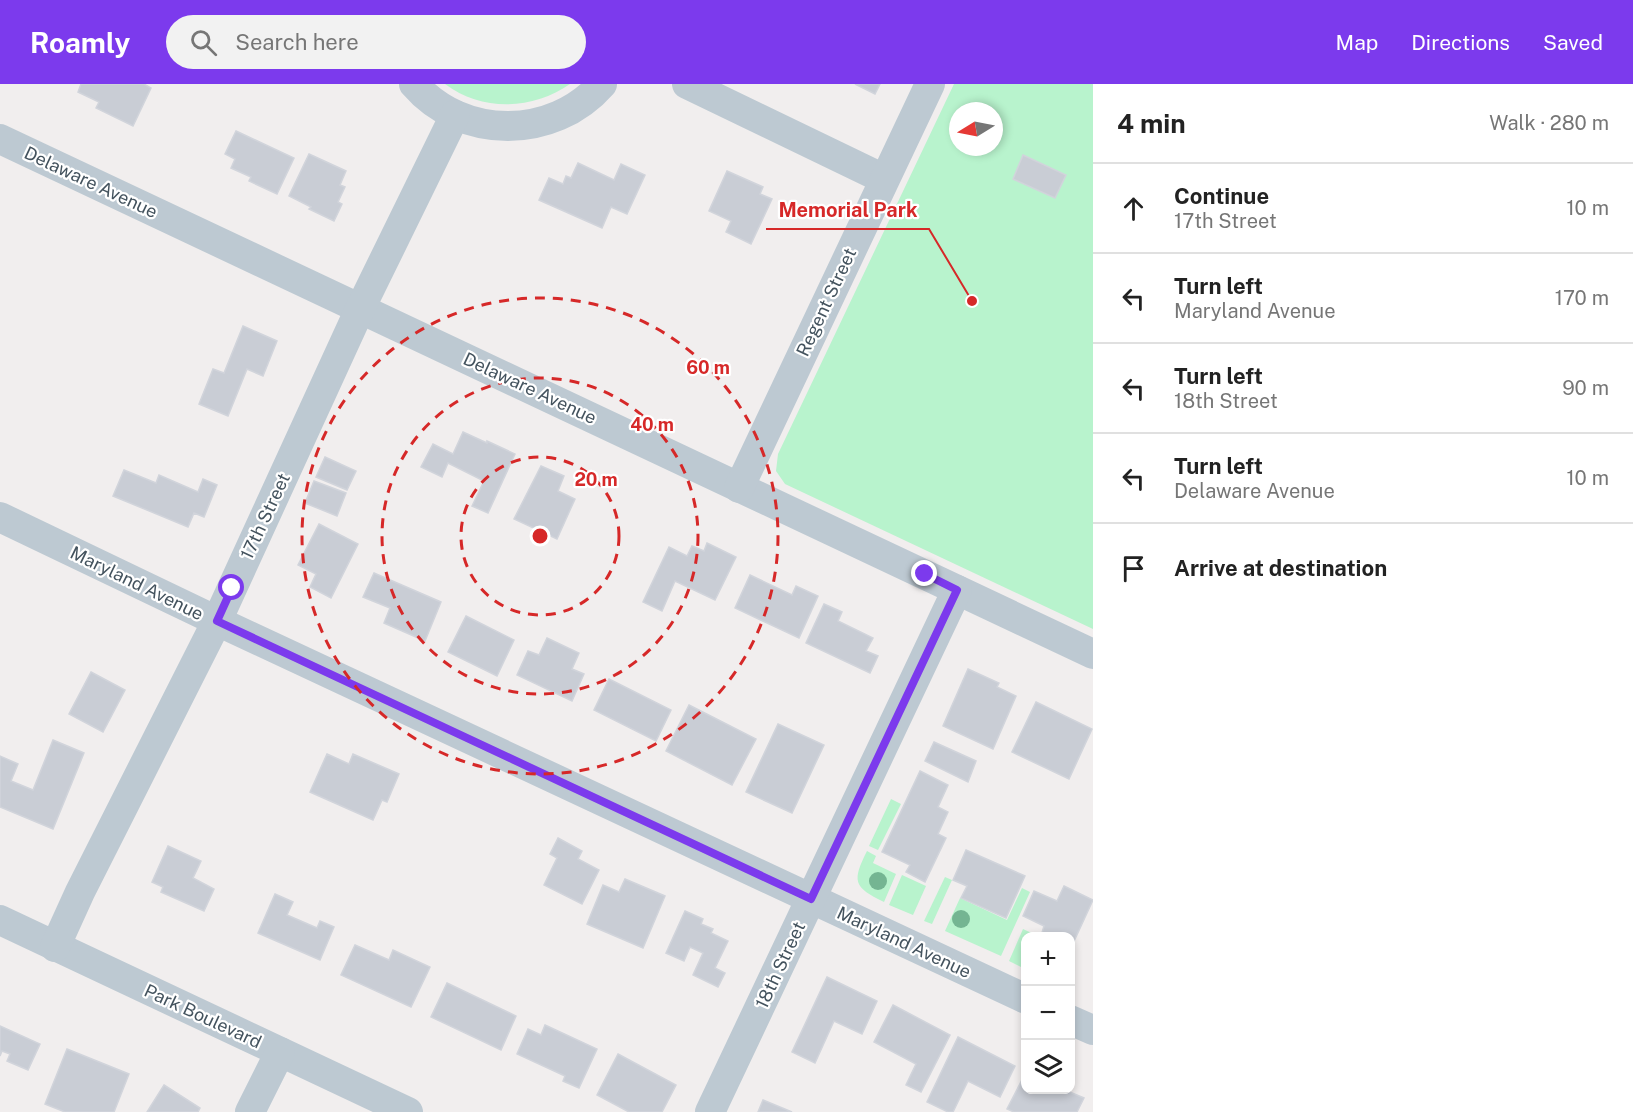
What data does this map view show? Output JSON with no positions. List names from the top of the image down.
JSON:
{
  "streets": {
    "street": [
      "Delaware Avenue",
      "Regent Street",
      "17th Street",
      "Maryland Avenue",
      "18th Street",
      "Park Boulevard"
    ]
  },
  "crossings": [
    ["Delaware Avenue", "Regent Street"],
    ["Delaware Avenue", "17th Street"],
    ["Delaware Avenue", "18th Street"],
    ["17th Street", "Maryland Avenue"],
    ["17th Street", "Park Boulevard"],
    ["Maryland Avenue", "18th Street"]
  ],
  "places": ["Memorial Park"],
  "north": "left",
  "page": {
    "header": "Roamly",
    "search": "Search here",
    "nav": ["Map", "Directions", "Saved"],
    "heading": ["4 min", "Walk · 280 m"],
    "list": [
      ["Continue", "17th Street", "10 m"],
      ["Turn left", "Maryland Avenue", "170 m"],
      ["Turn left", "18th Street", "90 m"],
      ["Turn left", "Delaware Avenue", "10 m"],
      "Arrive at destination"
    ],
    "map_buttons": ["+", "−"]
  },
  "rings": ["60 m", "40 m", "20 m"]
}
